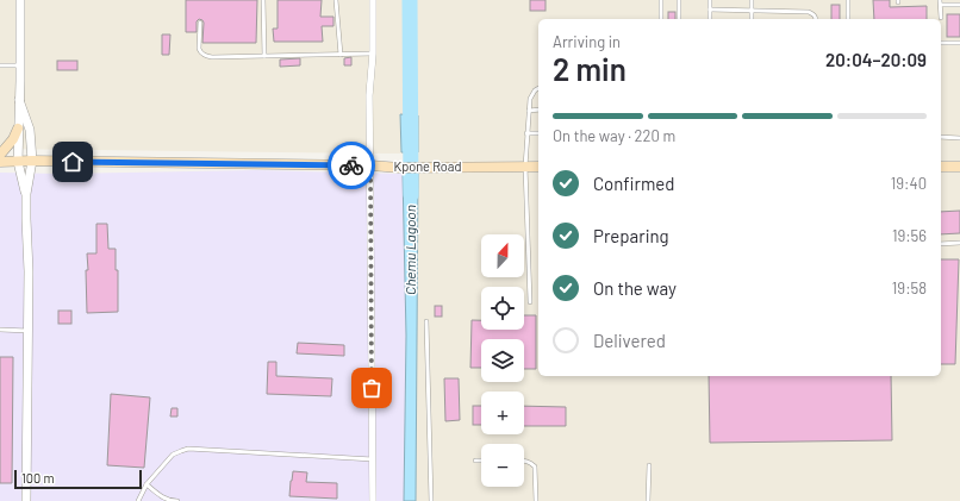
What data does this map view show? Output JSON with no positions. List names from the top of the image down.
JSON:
{
  "streets": {
    "main road": ["Kpone Road"]
  },
  "water": ["Chemu Lagoon"],
  "scale_bar": "100 m",
  "north": "top",
  "page": {
    "heading": ["2 min", "Arriving in", "20:04–20:09"],
    "bar": "On the way · 220 m",
    "list": [
      ["Confirmed", "19:40"],
      ["Preparing", "19:56"],
      ["On the way", "19:58"],
      "Delivered"
    ],
    "map_buttons": ["+", "−"],
    "scale": "100 m"
  }
}
